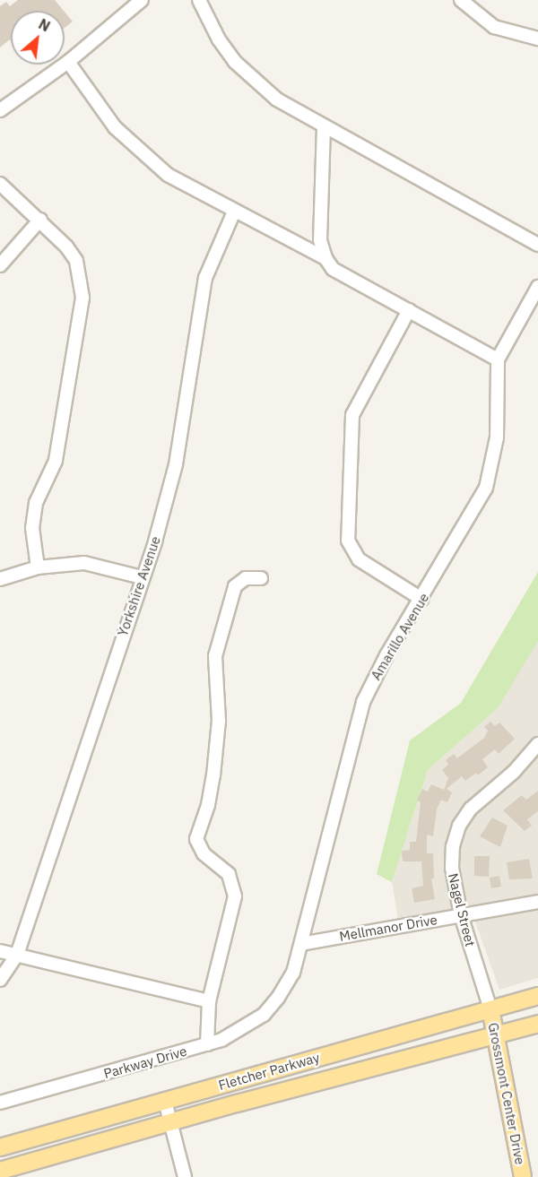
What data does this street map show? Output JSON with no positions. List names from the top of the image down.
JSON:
{
  "streets": {
    "main road": ["Fletcher Parkway", "Grossmont Center Drive"],
    "street": [
      "Yorkshire Avenue",
      "Amarillo Avenue",
      "Nagel Street",
      "Mellmanor Drive",
      "Parkway Drive"
    ]
  },
  "crossings": [
    ["Amarillo Avenue", "Mellmanor Drive"],
    ["Amarillo Avenue", "Parkway Drive"],
    ["Nagel Street", "Mellmanor Drive"],
    ["Nagel Street", "Fletcher Parkway"],
    ["Nagel Street", "Grossmont Center Drive"],
    ["Fletcher Parkway", "Grossmont Center Drive"]
  ],
  "north": "top right"
}
